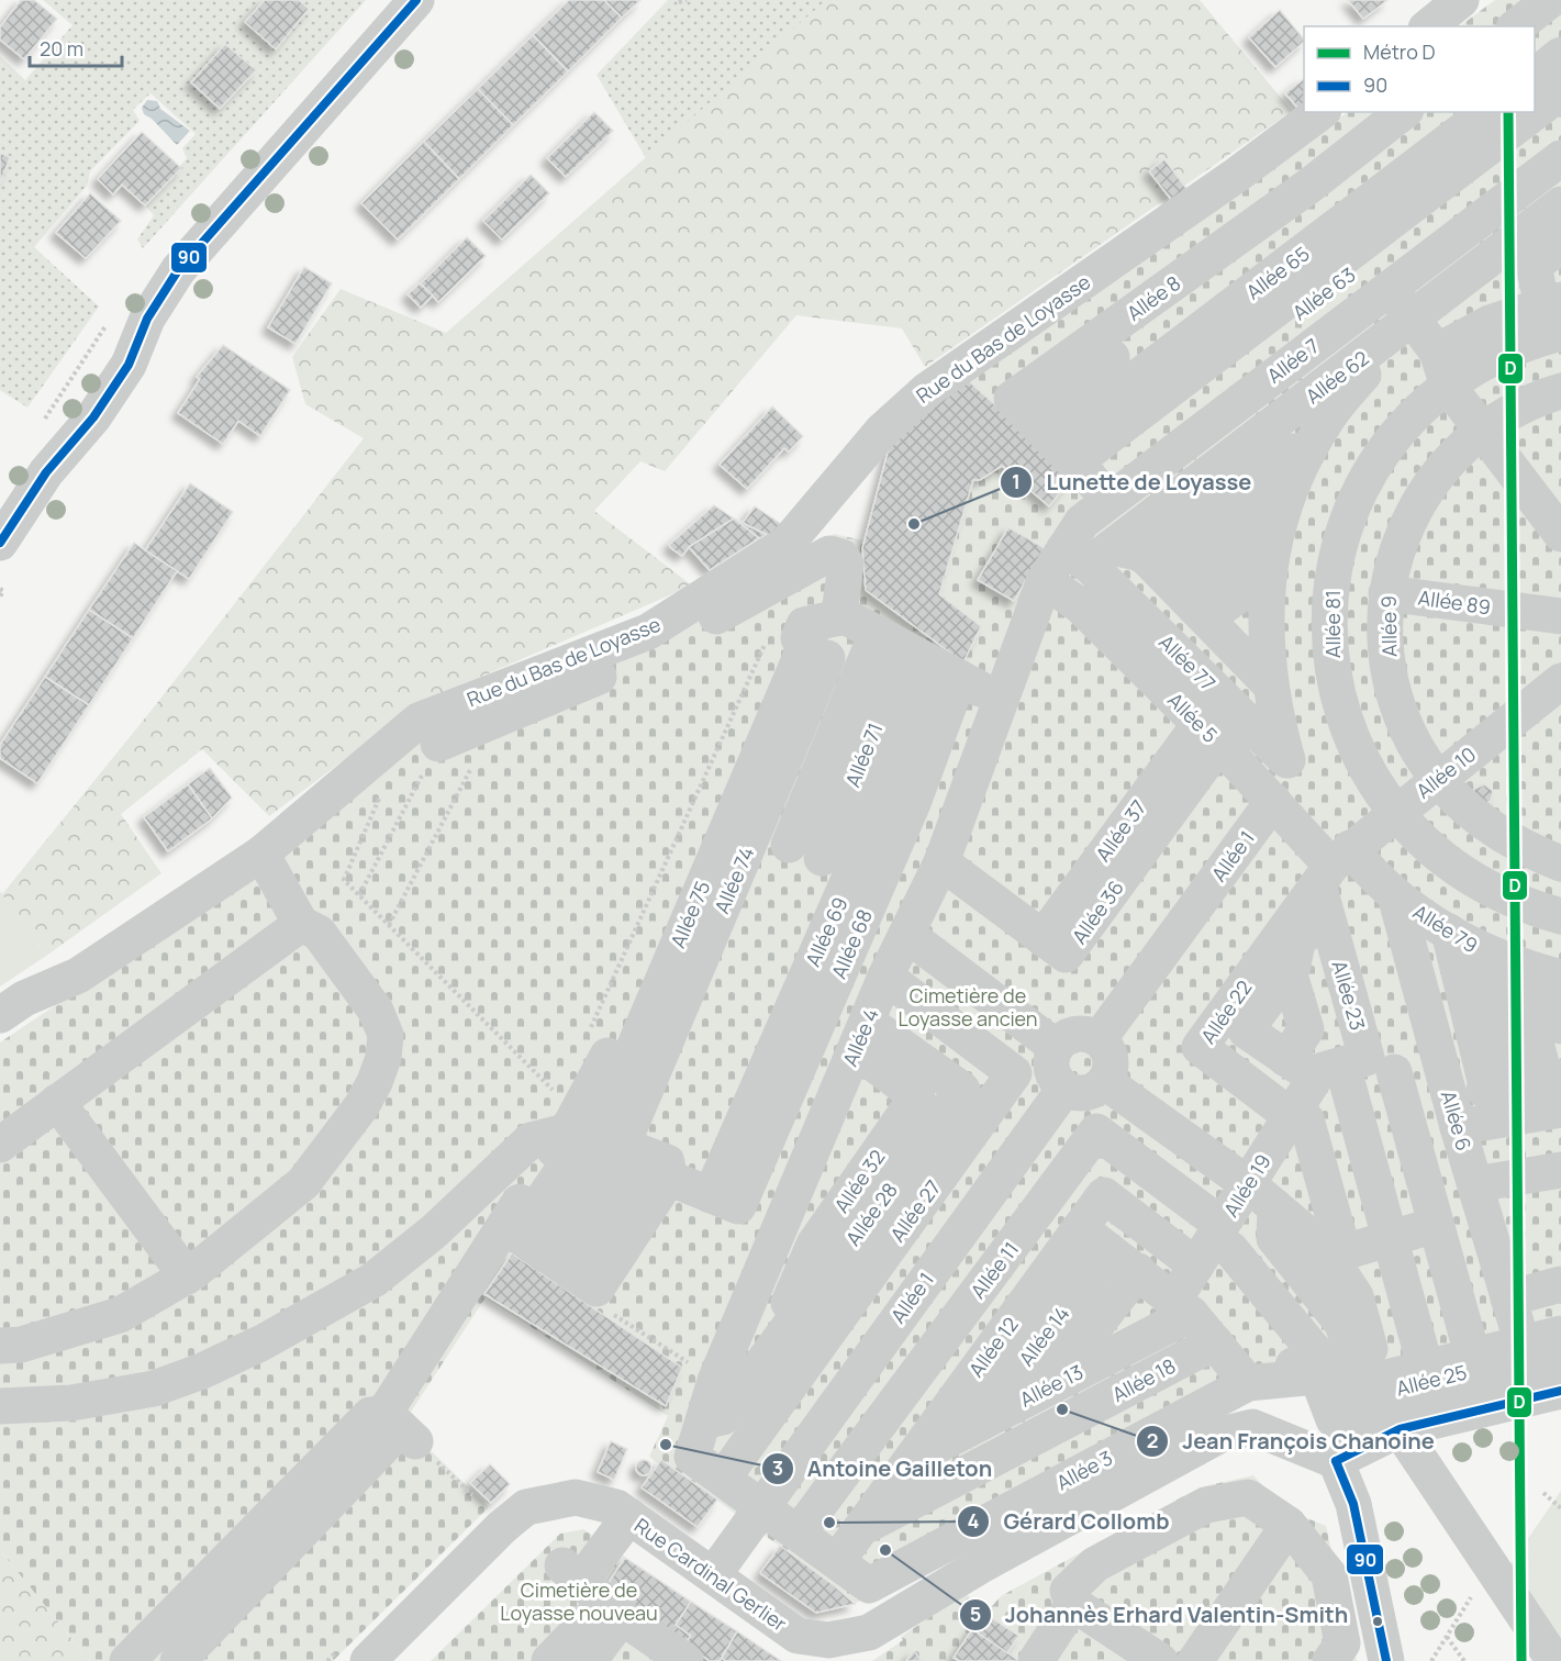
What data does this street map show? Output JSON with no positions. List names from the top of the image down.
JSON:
{
  "streets": {
    "street": [
      "Allée 65",
      "Allée 63",
      "Allée 8",
      "Rue du Bas de Loyasse",
      "Allée 7",
      "Allée 62",
      "Allée 89",
      "Allée 81",
      "Allée 9",
      "Allée 77",
      "Allée 5",
      "Allée 71",
      "Allée 10",
      "Allée 37",
      "Allée 1",
      "Allée 36",
      "Allée 75",
      "Allée 79",
      "Allée 68",
      "Allée 23",
      "Allée 22",
      "Allée 4",
      "Allée 6",
      "Allée 32",
      "Allée 19",
      "Allée 27",
      "Allée 11",
      "Allée 14",
      "Allée 12",
      "Allée 18",
      "Allée 13",
      "Allée 3",
      "Rue Cardinal Gerlier"
    ]
  },
  "crossings": [
    ["Allée 65", "Allée 63"],
    ["Allée 65", "Allée 8"],
    ["Allée 65", "Allée 7"],
    ["Allée 63", "Allée 8"],
    ["Allée 8", "Allée 7"],
    ["Allée 7", "Allée 62"],
    ["Allée 7", "Allée 77"],
    ["Allée 7", "Allée 5"],
    ["Allée 7", "Allée 4"],
    ["Allée 62", "Allée 81"],
    ["Allée 62", "Allée 77"],
    ["Allée 89", "Allée 9"],
    ["Allée 81", "Allée 10"],
    ["Allée 9", "Allée 10"],
    ["Allée 5", "Allée 10"],
    ["Allée 5", "Allée 37"],
    ["Allée 5", "Allée 1"],
    ["Allée 5", "Allée 79"],
    ["Allée 5", "Allée 23"],
    ["Allée 5", "Allée 22"],
    ["Allée 5", "Allée 4"],
    ["Allée 71", "Allée 68"],
    ["Allée 10", "Allée 79"],
    ["Allée 10", "Allée 23"],
    ["Allée 10", "Allée 22"],
    ["Allée 37", "Allée 36"],
    ["Allée 1", "Allée 3"],
    ["Allée 1", "Rue Cardinal Gerlier"],
    ["Allée 36", "Allée 4"],
    ["Allée 75", "Allée 68"],
    ["Allée 79", "Allée 23"],
    ["Allée 79", "Allée 22"],
    ["Allée 79", "Allée 6"],
    ["Allée 23", "Allée 22"],
    ["Allée 23", "Allée 19"],
    ["Allée 22", "Allée 19"],
    ["Allée 4", "Allée 32"],
    ["Allée 4", "Allée 27"],
    ["Allée 4", "Allée 3"],
    ["Allée 19", "Allée 11"],
    ["Allée 19", "Allée 12"],
    ["Allée 19", "Allée 13"],
    ["Allée 27", "Allée 3"],
    ["Allée 11", "Allée 12"],
    ["Allée 11", "Allée 13"],
    ["Allée 11", "Allée 3"],
    ["Allée 14", "Allée 13"],
    ["Allée 12", "Allée 18"],
    ["Allée 12", "Allée 13"],
    ["Allée 12", "Allée 3"]
  ],
  "parks": ["Cimetière de Loyasse ancien", "Cimetière de Loyasse nouveau"],
  "places": [
    "Lunette de Loyasse",
    "Jean François Chanoine",
    "Antoine Gailleton",
    "Gérard Collomb",
    "Johannès Erhard Valentin-Smith"
  ],
  "lines": ["transit line 90", "metro line D"],
  "legend": ["Métro D", "90"],
  "scale_bar": "20 m"
}
